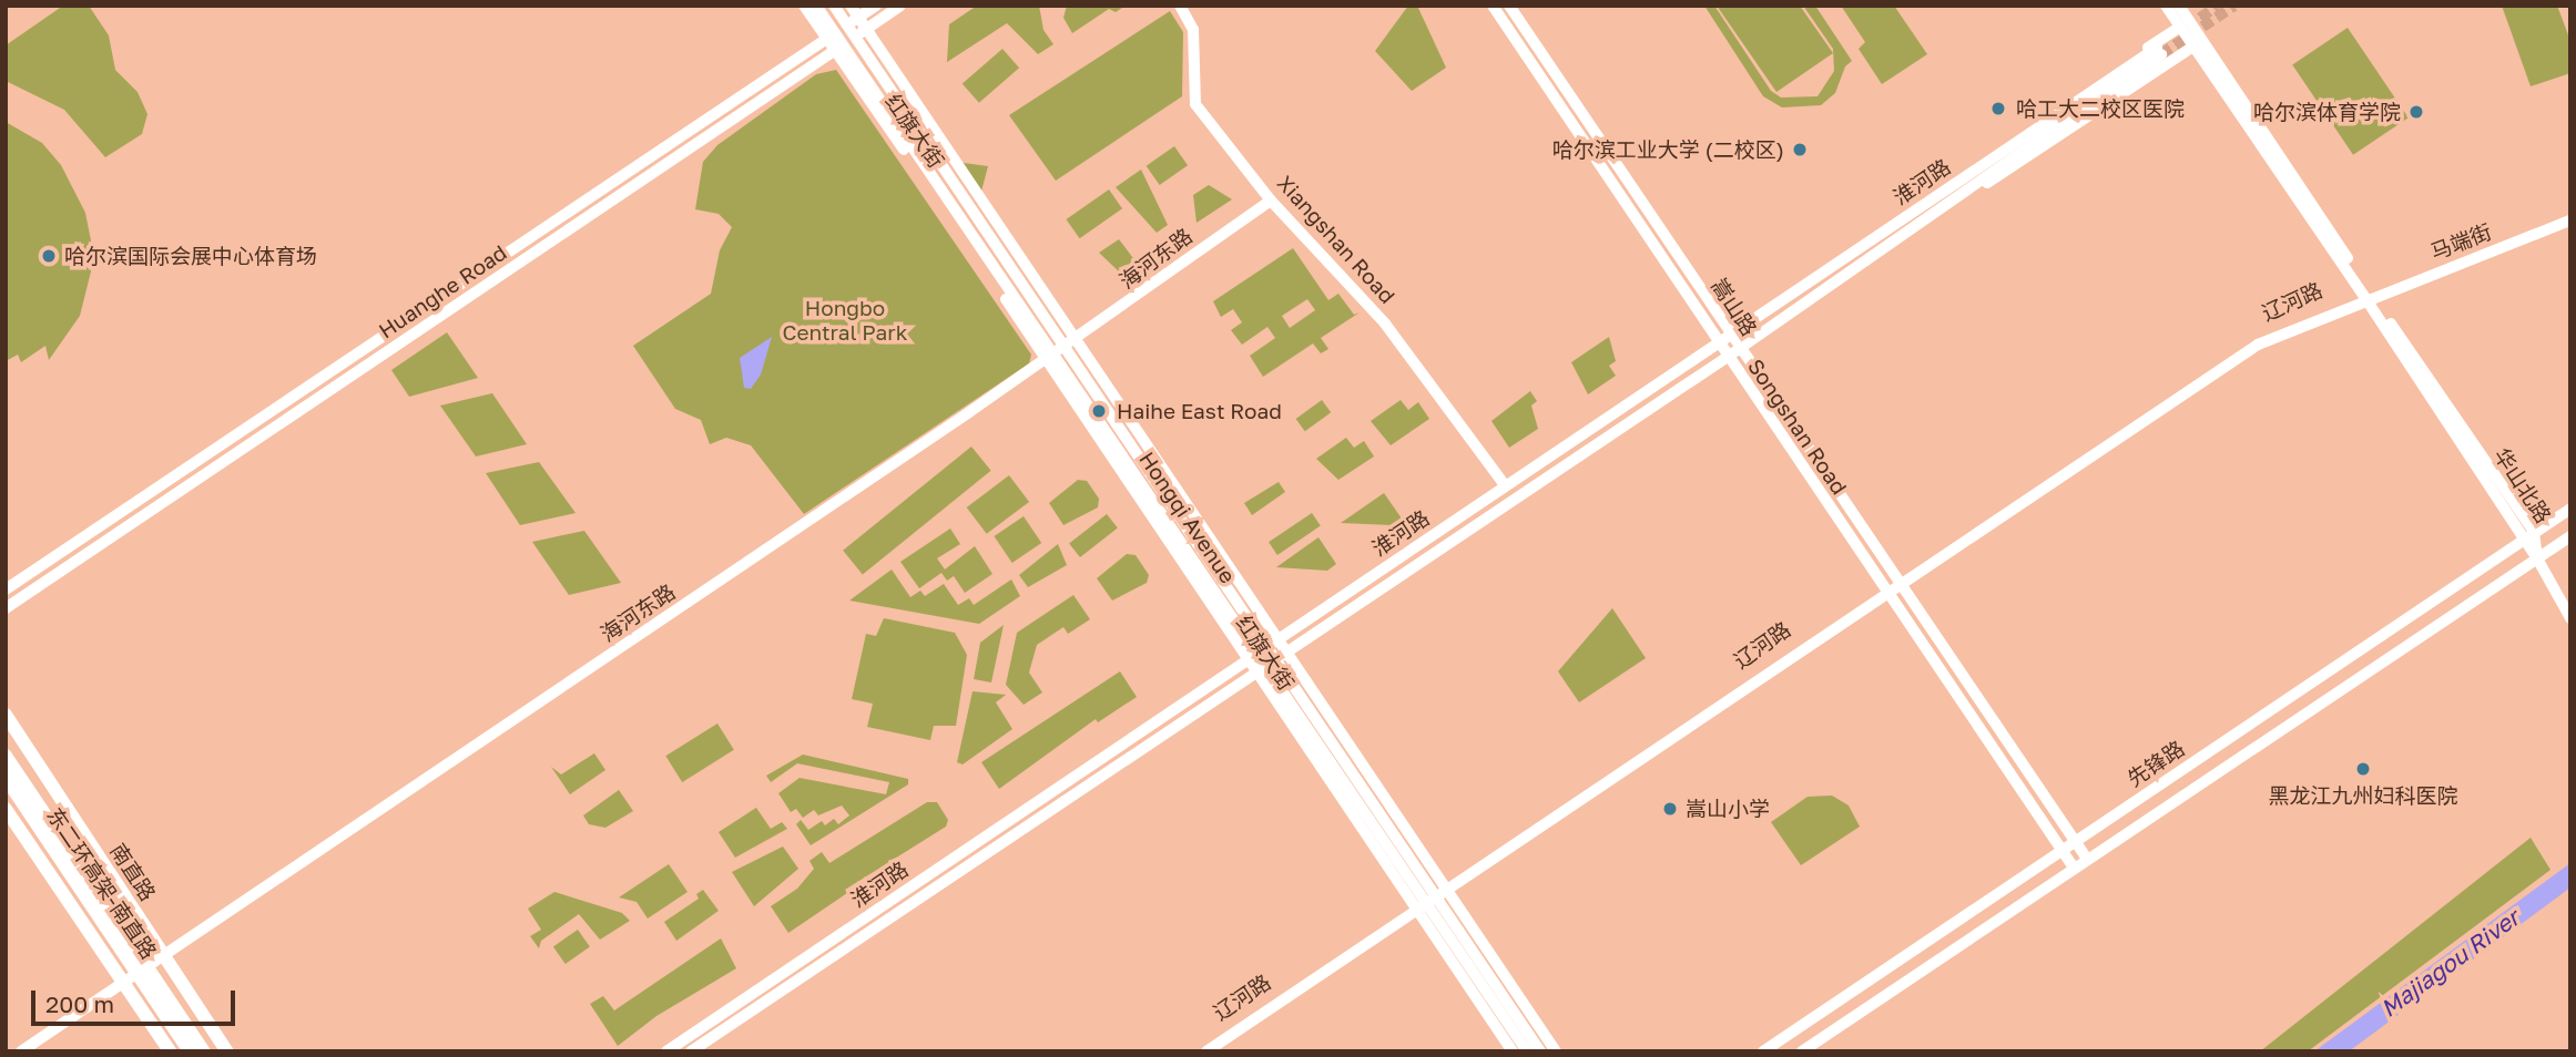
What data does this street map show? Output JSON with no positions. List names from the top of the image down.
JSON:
{
  "streets": {
    "highway": ["南直路", "东二环高架-南直路"],
    "main road": [
      "红旗大街",
      "淮河路",
      "Xiangshan Road",
      "马端街",
      "海河东路",
      "Huanghe Road",
      "辽河路",
      "嵩山路",
      "Songshan Road",
      "华山北路",
      "Hongqi Avenue",
      "先锋路"
    ]
  },
  "crossings": [
    ["红旗大街", "淮河路"],
    ["红旗大街", "海河东路"],
    ["红旗大街", "Huanghe Road"],
    ["红旗大街", "辽河路"],
    ["红旗大街", "Hongqi Avenue"],
    ["淮河路", "Xiangshan Road"],
    ["淮河路", "嵩山路"],
    ["淮河路", "Songshan Road"],
    ["淮河路", "Hongqi Avenue"],
    ["Xiangshan Road", "海河东路"],
    ["马端街", "辽河路"],
    ["马端街", "华山北路"],
    ["海河东路", "Hongqi Avenue"],
    ["海河东路", "南直路"],
    ["Huanghe Road", "Hongqi Avenue"],
    ["辽河路", "嵩山路"],
    ["辽河路", "Songshan Road"],
    ["辽河路", "华山北路"],
    ["辽河路", "Hongqi Avenue"],
    ["嵩山路", "先锋路"],
    ["Songshan Road", "先锋路"],
    ["华山北路", "先锋路"]
  ],
  "water": ["Majiagou River"],
  "parks": ["Hongbo Central Park"],
  "places": [
    "哈工大二校区医院",
    "哈尔滨体育学院",
    "哈尔滨工业大学 (二校区)",
    "哈尔滨国际会展中心体育场",
    "Haihe East Road",
    "黑龙江九州妇科医院",
    "嵩山小学"
  ],
  "scale_bar": "200 m"
}
